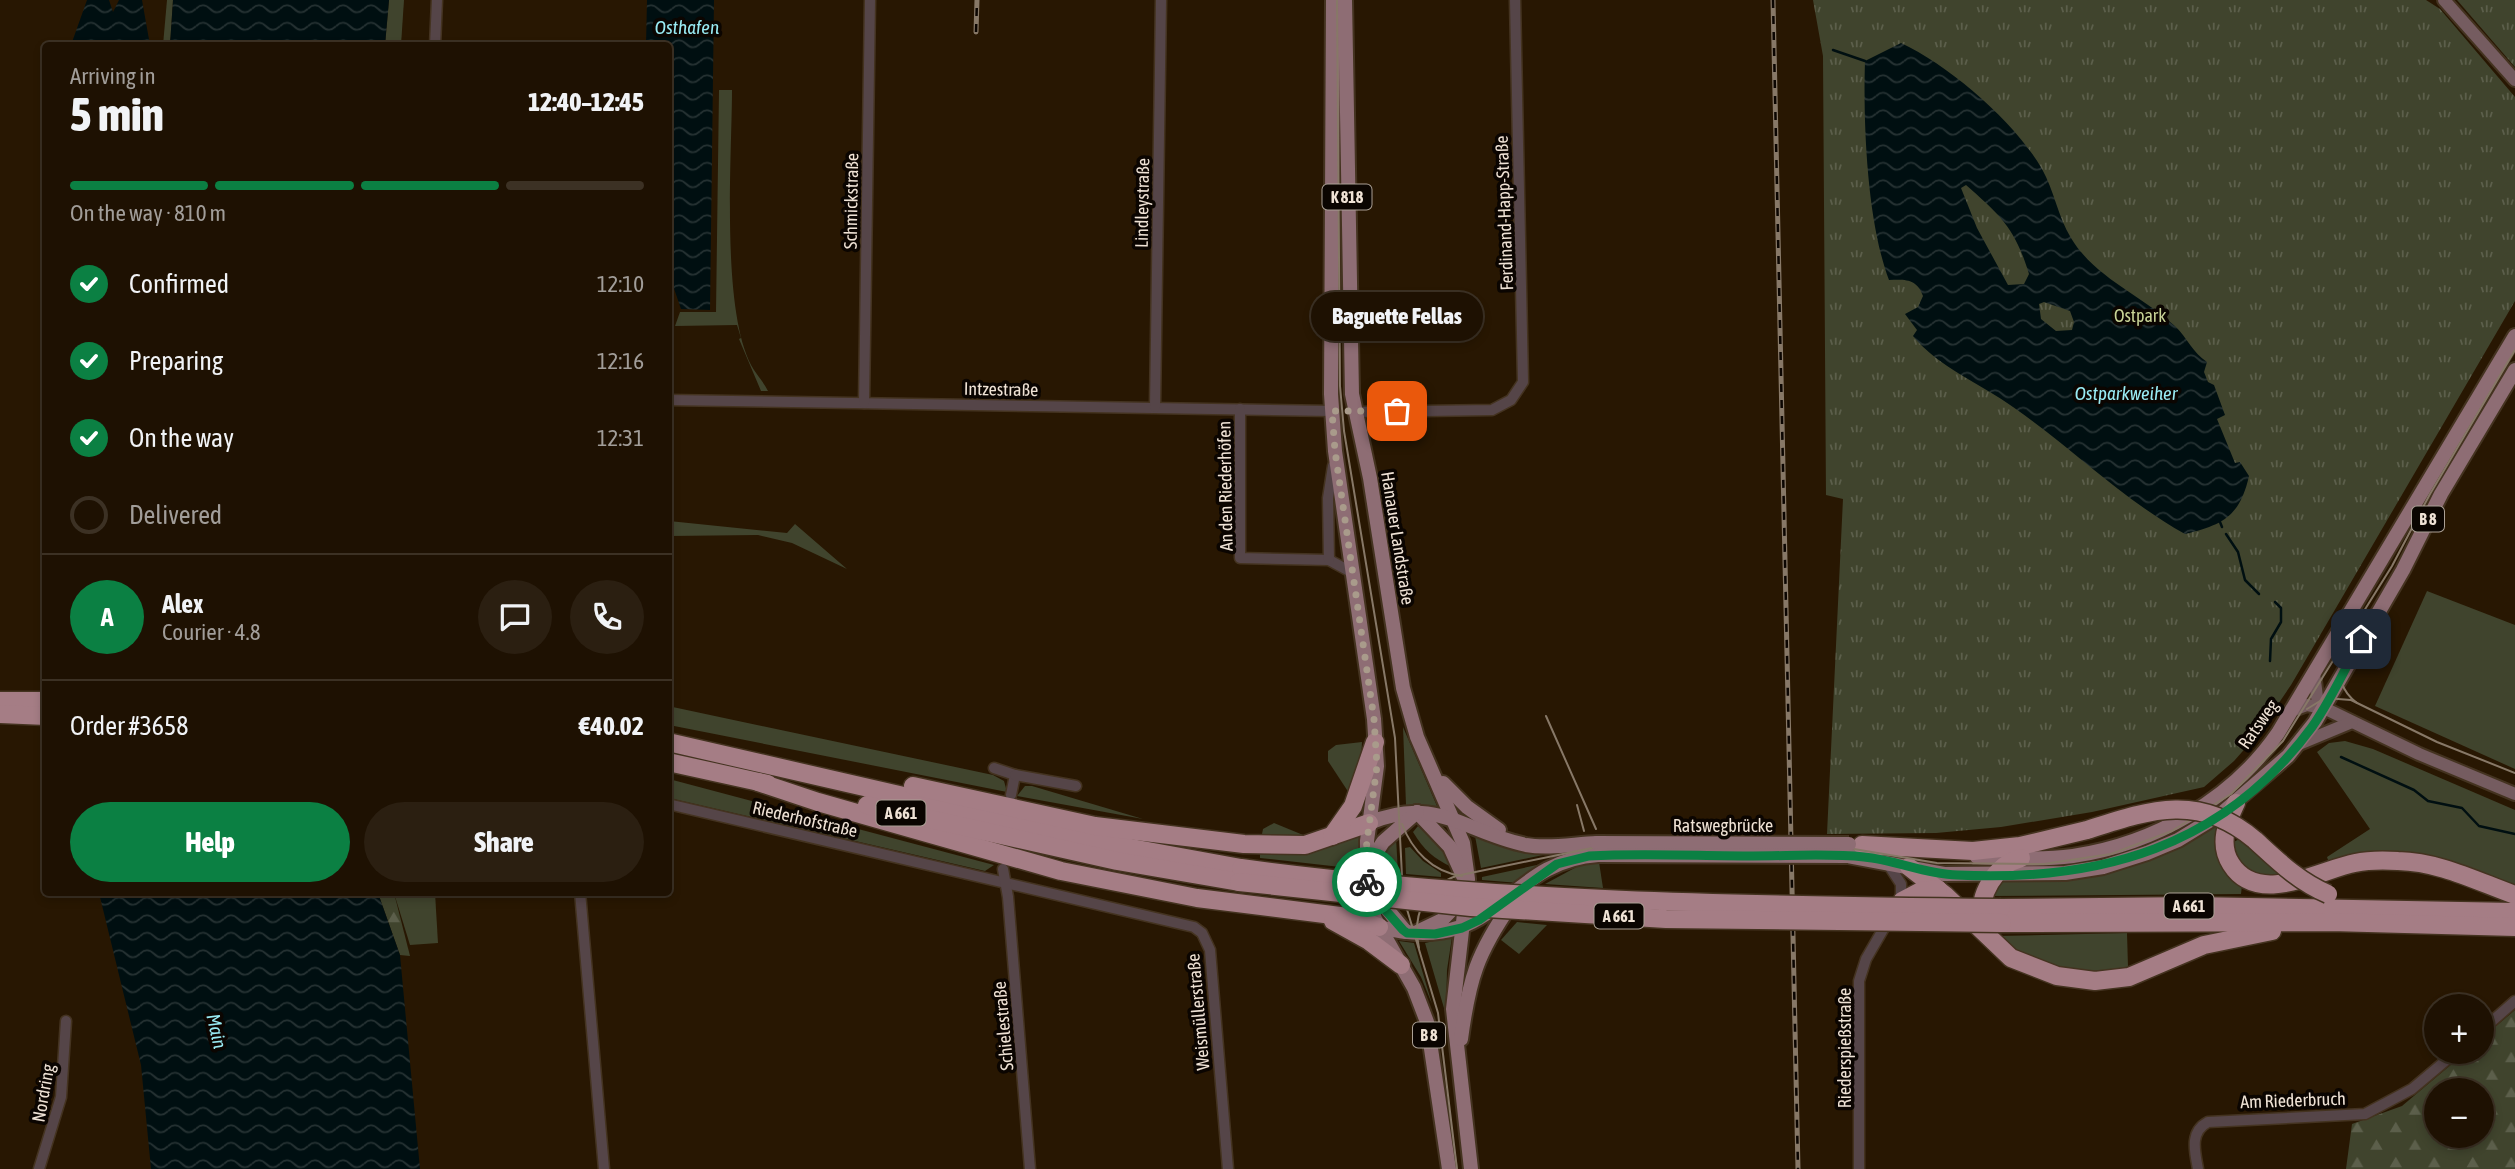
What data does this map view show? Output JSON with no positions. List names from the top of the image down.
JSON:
{
  "streets": {
    "highway": ["A 661"],
    "main road": [
      "K 818",
      "B 8",
      "Hanauer Landstraße",
      "Ratsweg",
      "Ratswegbrücke"
    ],
    "street": [
      "Schmickstraße",
      "Lindleystraße",
      "Ferdinand-Happ-Straße",
      "Intzestraße",
      "An den Riederhöfen",
      "Riederhofstraße",
      "Weismüllerstraße",
      "Schielestraße",
      "Riederspießstraße",
      "Nordring",
      "Am Riederbruch"
    ]
  },
  "crossings": [
    ["K 818", "Intzestraße"],
    ["K 818", "An den Riederhöfen"],
    ["K 818", "B 8"],
    ["K 818", "Hanauer Landstraße"],
    ["Schmickstraße", "Intzestraße"],
    ["Lindleystraße", "Intzestraße"],
    ["Ferdinand-Happ-Straße", "Hanauer Landstraße"],
    ["Intzestraße", "An den Riederhöfen"],
    ["B 8", "Hanauer Landstraße"],
    ["B 8", "Ratsweg"],
    ["B 8", "Ratswegbrücke"],
    ["Ratsweg", "Ratswegbrücke"],
    ["Riederhofstraße", "Weismüllerstraße"],
    ["Riederhofstraße", "Schielestraße"],
    ["Weismüllerstraße", "Schielestraße"]
  ],
  "water": ["Osthafen", "Ostparkweiher", "Main"],
  "parks": ["Ostpark"],
  "places": ["Baguette Fellas"],
  "page": {
    "heading": ["5 min", "Arriving in", "12:40–12:45"],
    "panel": [
      "Alex",
      "Courier · 4.8",
      "Order #3658",
      "€40.02"
    ],
    "bar": "On the way · 810 m",
    "list": [
      ["Confirmed", "12:10"],
      ["Preparing", "12:16"],
      ["On the way", "12:31"],
      "Delivered"
    ],
    "bubble": "Baguette Fellas",
    "round": "A",
    "buttons": ["Help", "Share"],
    "map_buttons": ["+", "−"]
  }
}
